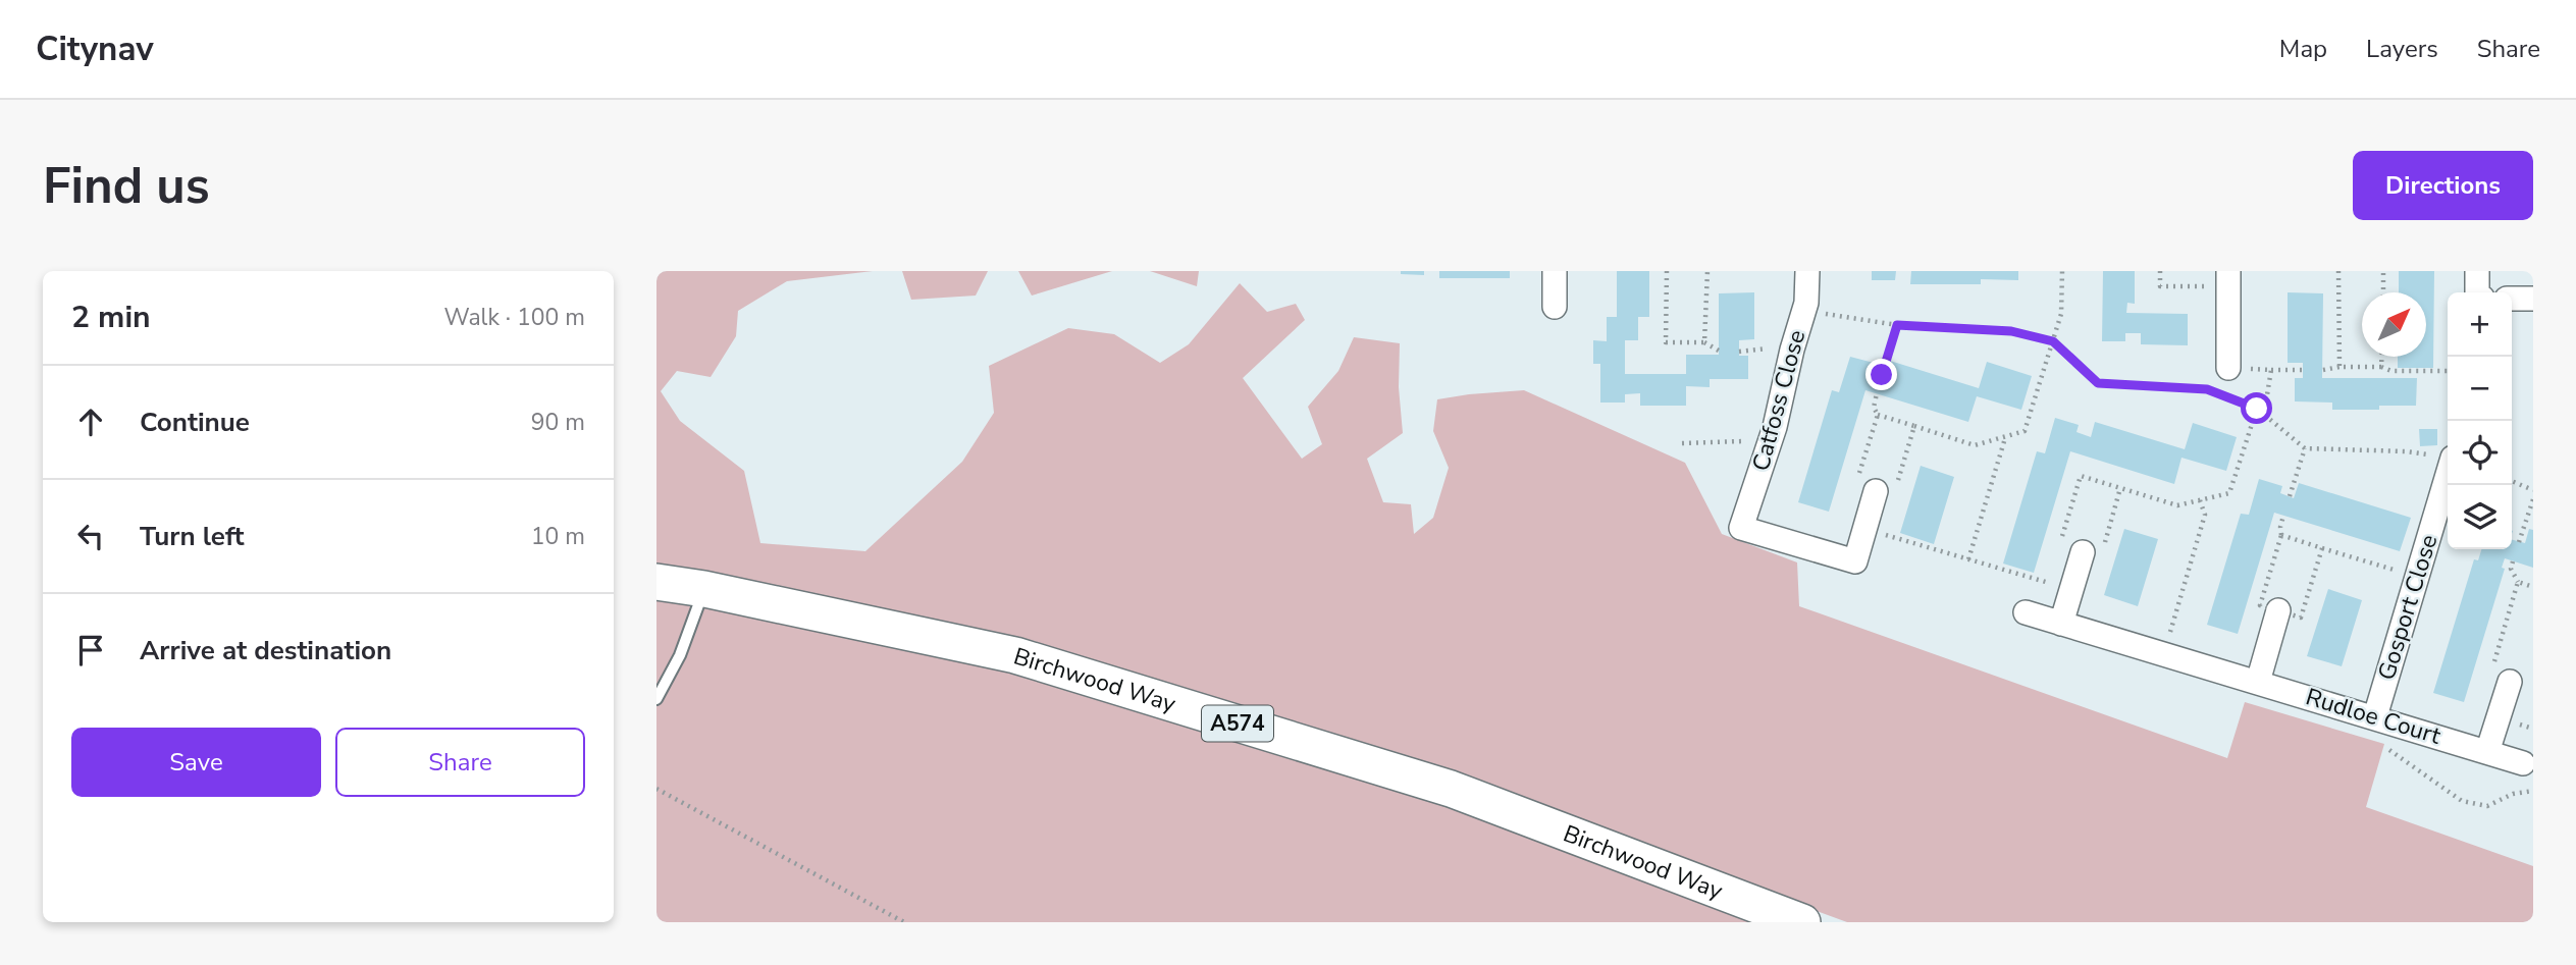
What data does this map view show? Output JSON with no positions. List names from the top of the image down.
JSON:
{
  "streets": {
    "main road": ["Birchwood Way", "A574"],
    "street": ["Catfoss Close", "Gosport Close", "Rudloe Court"]
  },
  "crossings": [
    ["Gosport Close", "Rudloe Court"]
  ],
  "north": "top right",
  "page": {
    "header": "Citynav",
    "nav": ["Map", "Layers", "Share"],
    "buttons": [
      "Directions",
      ["Save", "Share"]
    ],
    "title": "Find us",
    "heading": ["2 min", "Walk · 100 m"],
    "map_buttons": ["+", "−"],
    "list": [
      ["Continue", "90 m"],
      ["Turn left", "10 m"],
      "Arrive at destination"
    ]
  }
}
